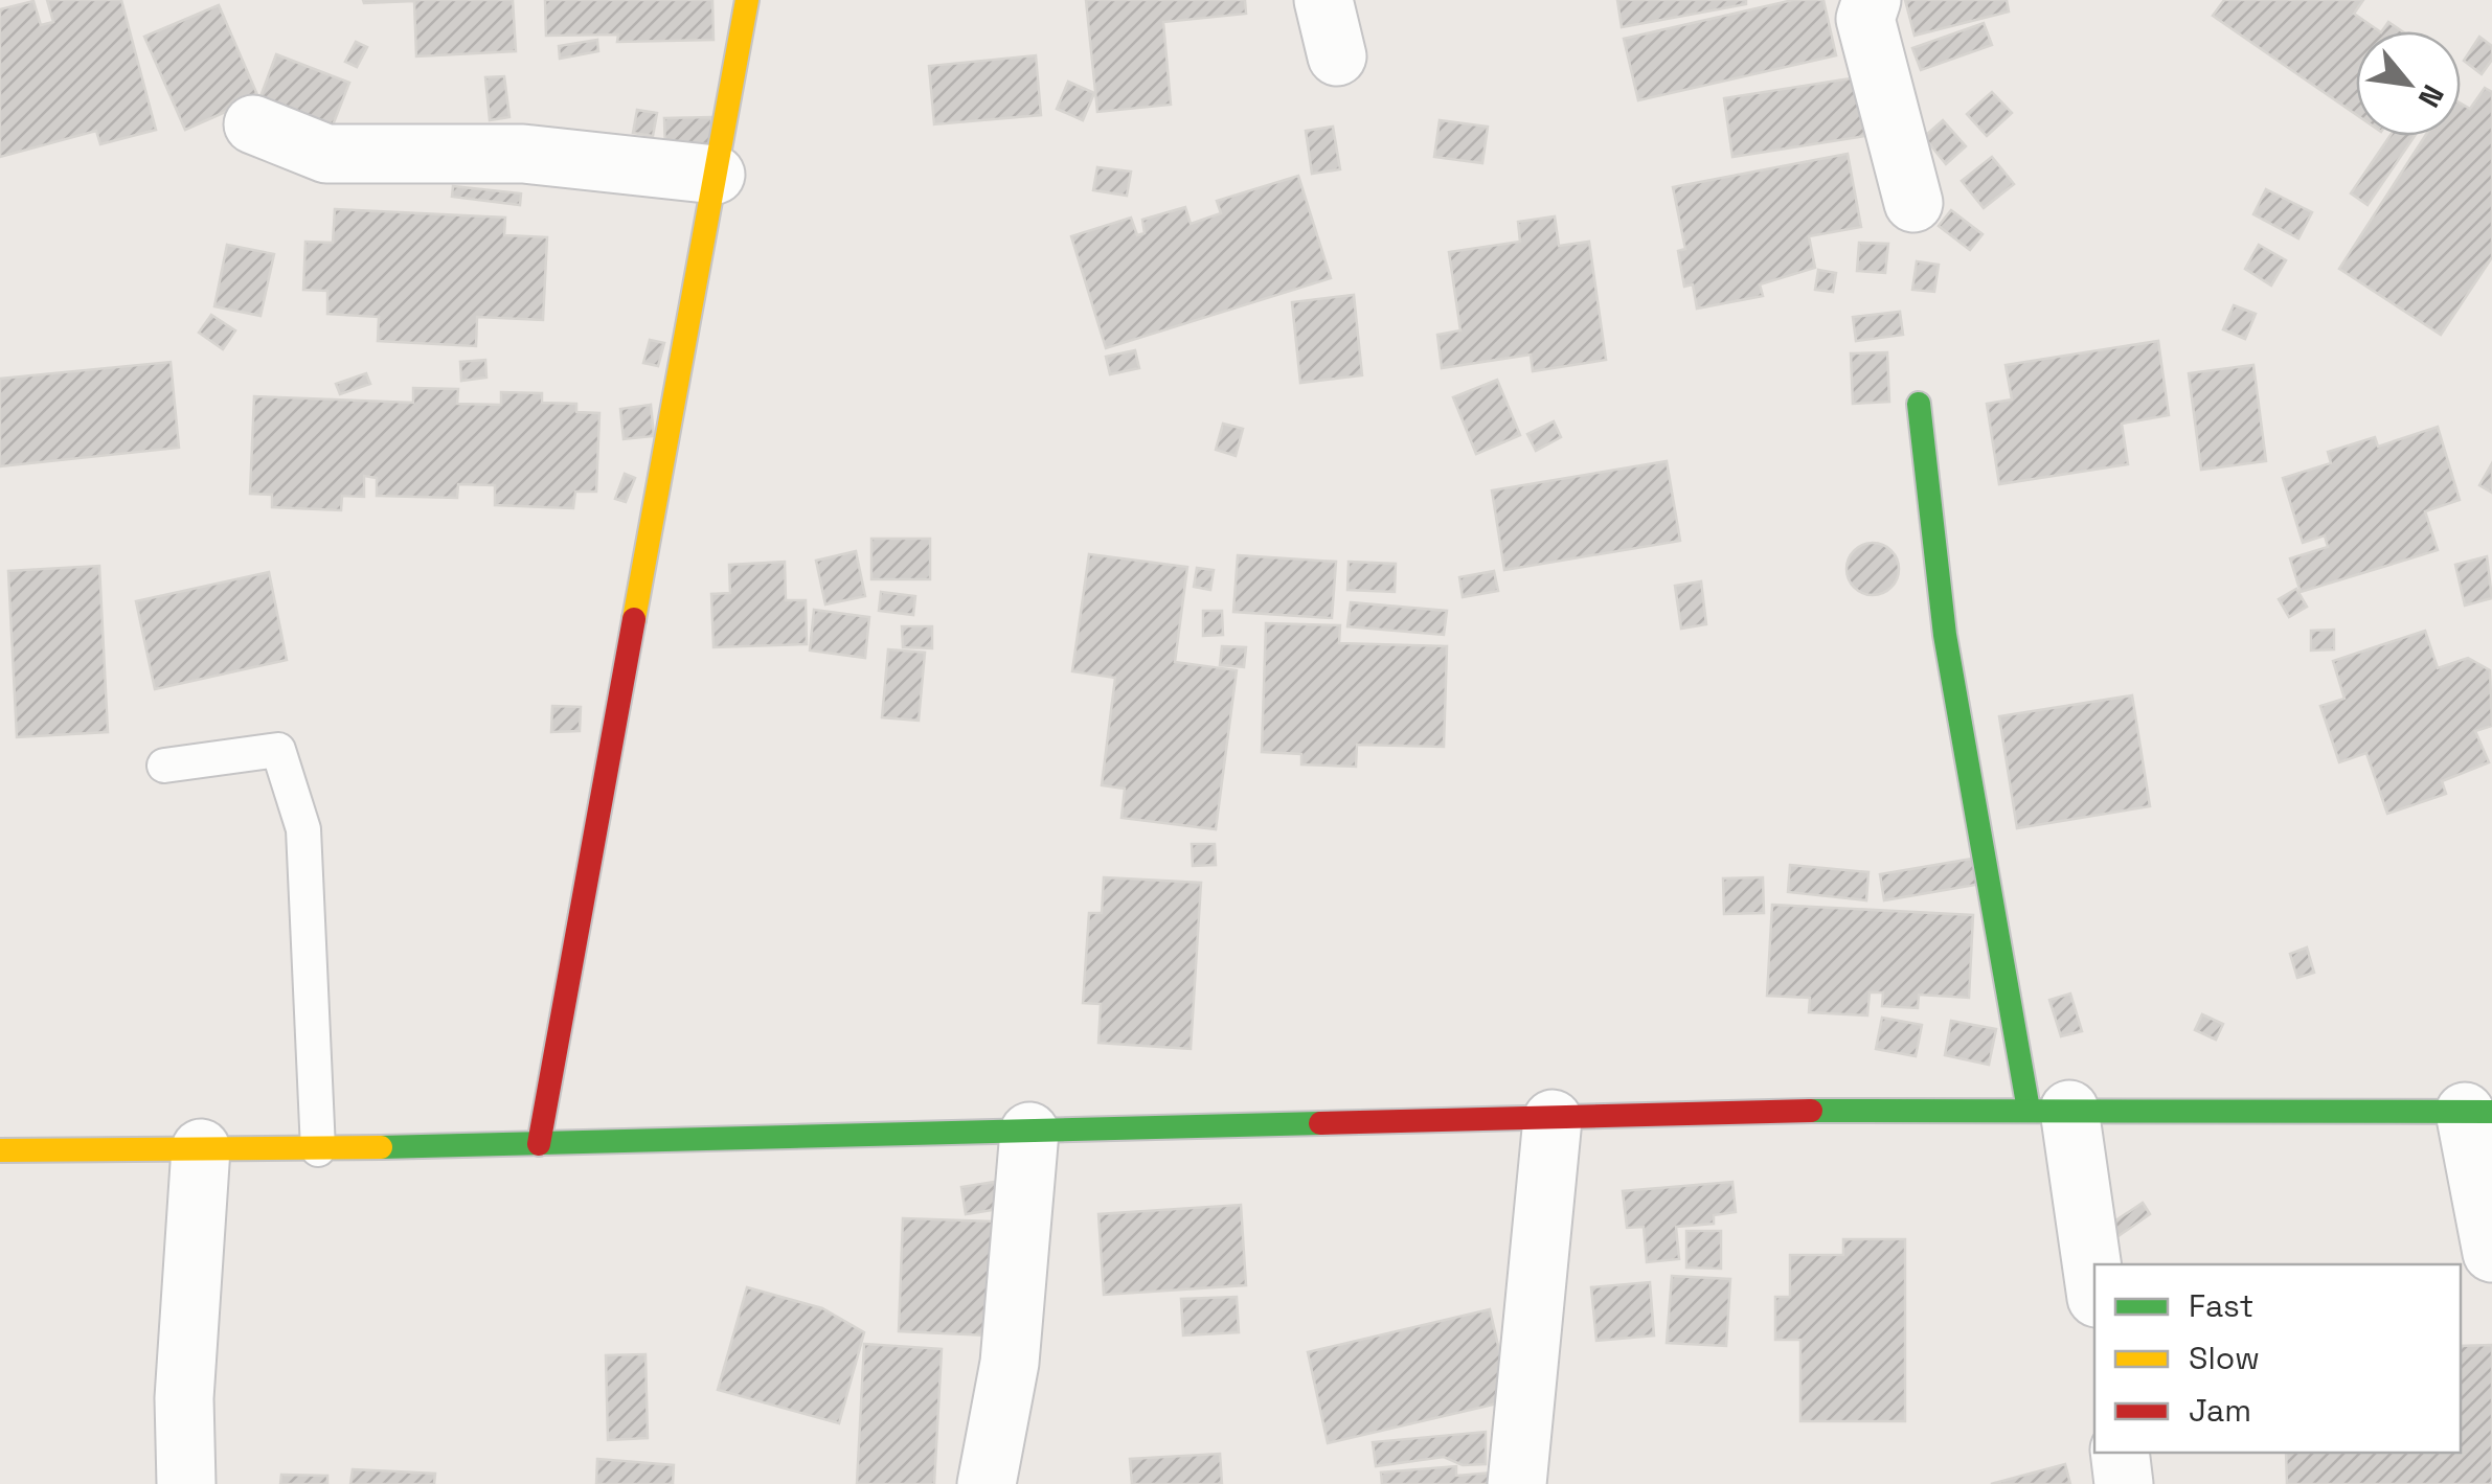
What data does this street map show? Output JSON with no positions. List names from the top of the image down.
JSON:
{
  "legend": ["Fast", "Slow", "Jam"],
  "north": "bottom right"
}
